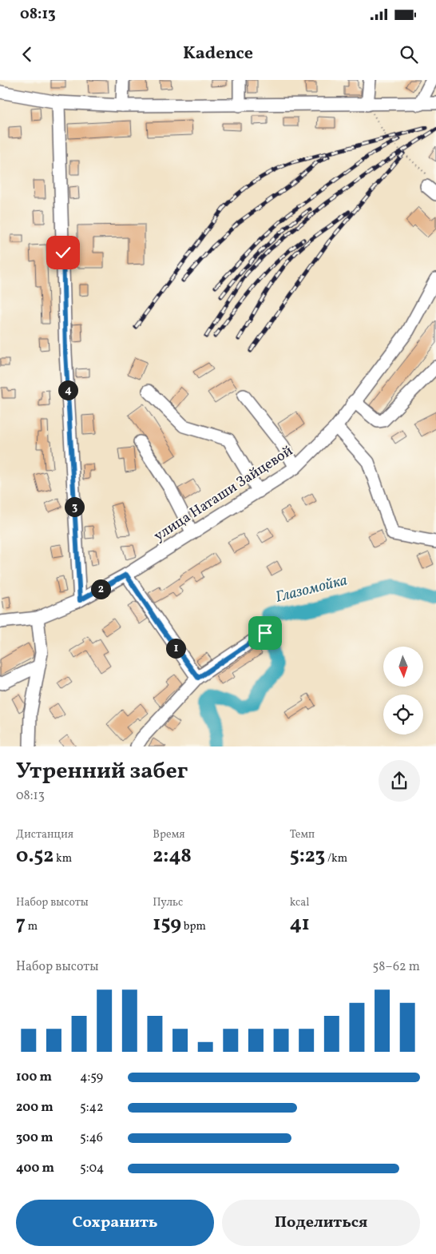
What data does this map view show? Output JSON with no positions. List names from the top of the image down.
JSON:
{
  "streets": {
    "street": ["улица Наташи Зайцевой"]
  },
  "water": ["Глазомойка"],
  "north": "bottom",
  "page": {
    "status": "08:13",
    "header": "Kadence",
    "pins": [
      "4",
      "3",
      "2",
      "1"
    ],
    "heading": ["Утренний забег", "08:13"],
    "stats": [
      ["Дистанция", "0.52 km"],
      ["Время", "2:48"],
      ["Темп", "5:23 /km"],
      ["Набор высоты", "7 m"],
      ["Пульс", "159 bpm"],
      ["kcal", "41"]
    ],
    "chart": ["Набор высоты", "58–62 m"],
    "list": [
      {
        "name": "100 m",
        "note": "4:59"
      },
      {
        "name": "200 m",
        "note": "5:42"
      },
      {
        "name": "300 m",
        "note": "5:46"
      },
      {
        "name": "400 m",
        "note": "5:04"
      }
    ],
    "buttons": ["Сохранить", "Поделиться"]
  }
}
